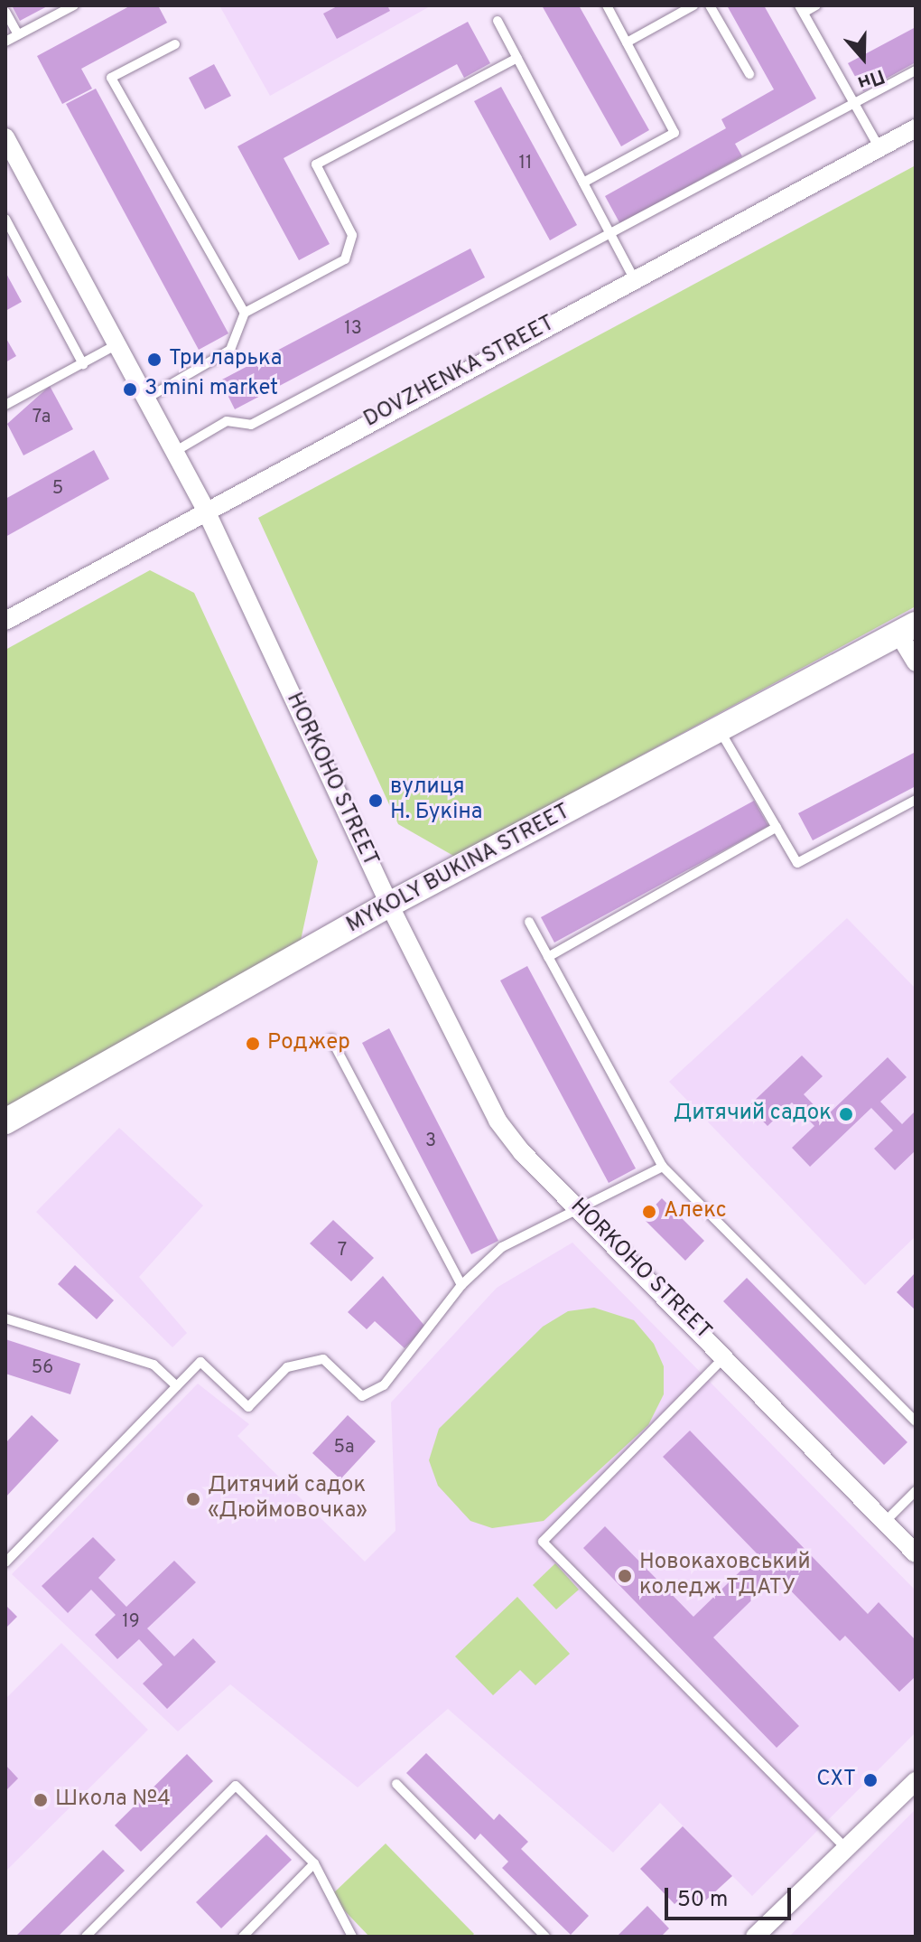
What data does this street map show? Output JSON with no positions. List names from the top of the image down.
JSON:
{
  "streets": {
    "street": ["DOVZHENKA STREET", "HORKOHO STREET", "MYKOLY BUKINA STREET"]
  },
  "crossings": [
    ["DOVZHENKA STREET", "HORKOHO STREET"],
    ["HORKOHO STREET", "MYKOLY BUKINA STREET"]
  ],
  "places": [
    "Три ларька",
    "3 mini market",
    "вулиця Н. Букіна",
    "Роджер",
    "Дитячий садок",
    "Алекс",
    "Дитячий садок «Дюймовочка»",
    "Новокаховський коледж ТДАТУ",
    "СХТ",
    "Школа №4"
  ],
  "house_numbers": [
    "11",
    "13",
    "7а",
    "5",
    "3",
    "7",
    "56",
    "5а",
    "19"
  ],
  "scale_bar": "50 m",
  "north": "bottom"
}
